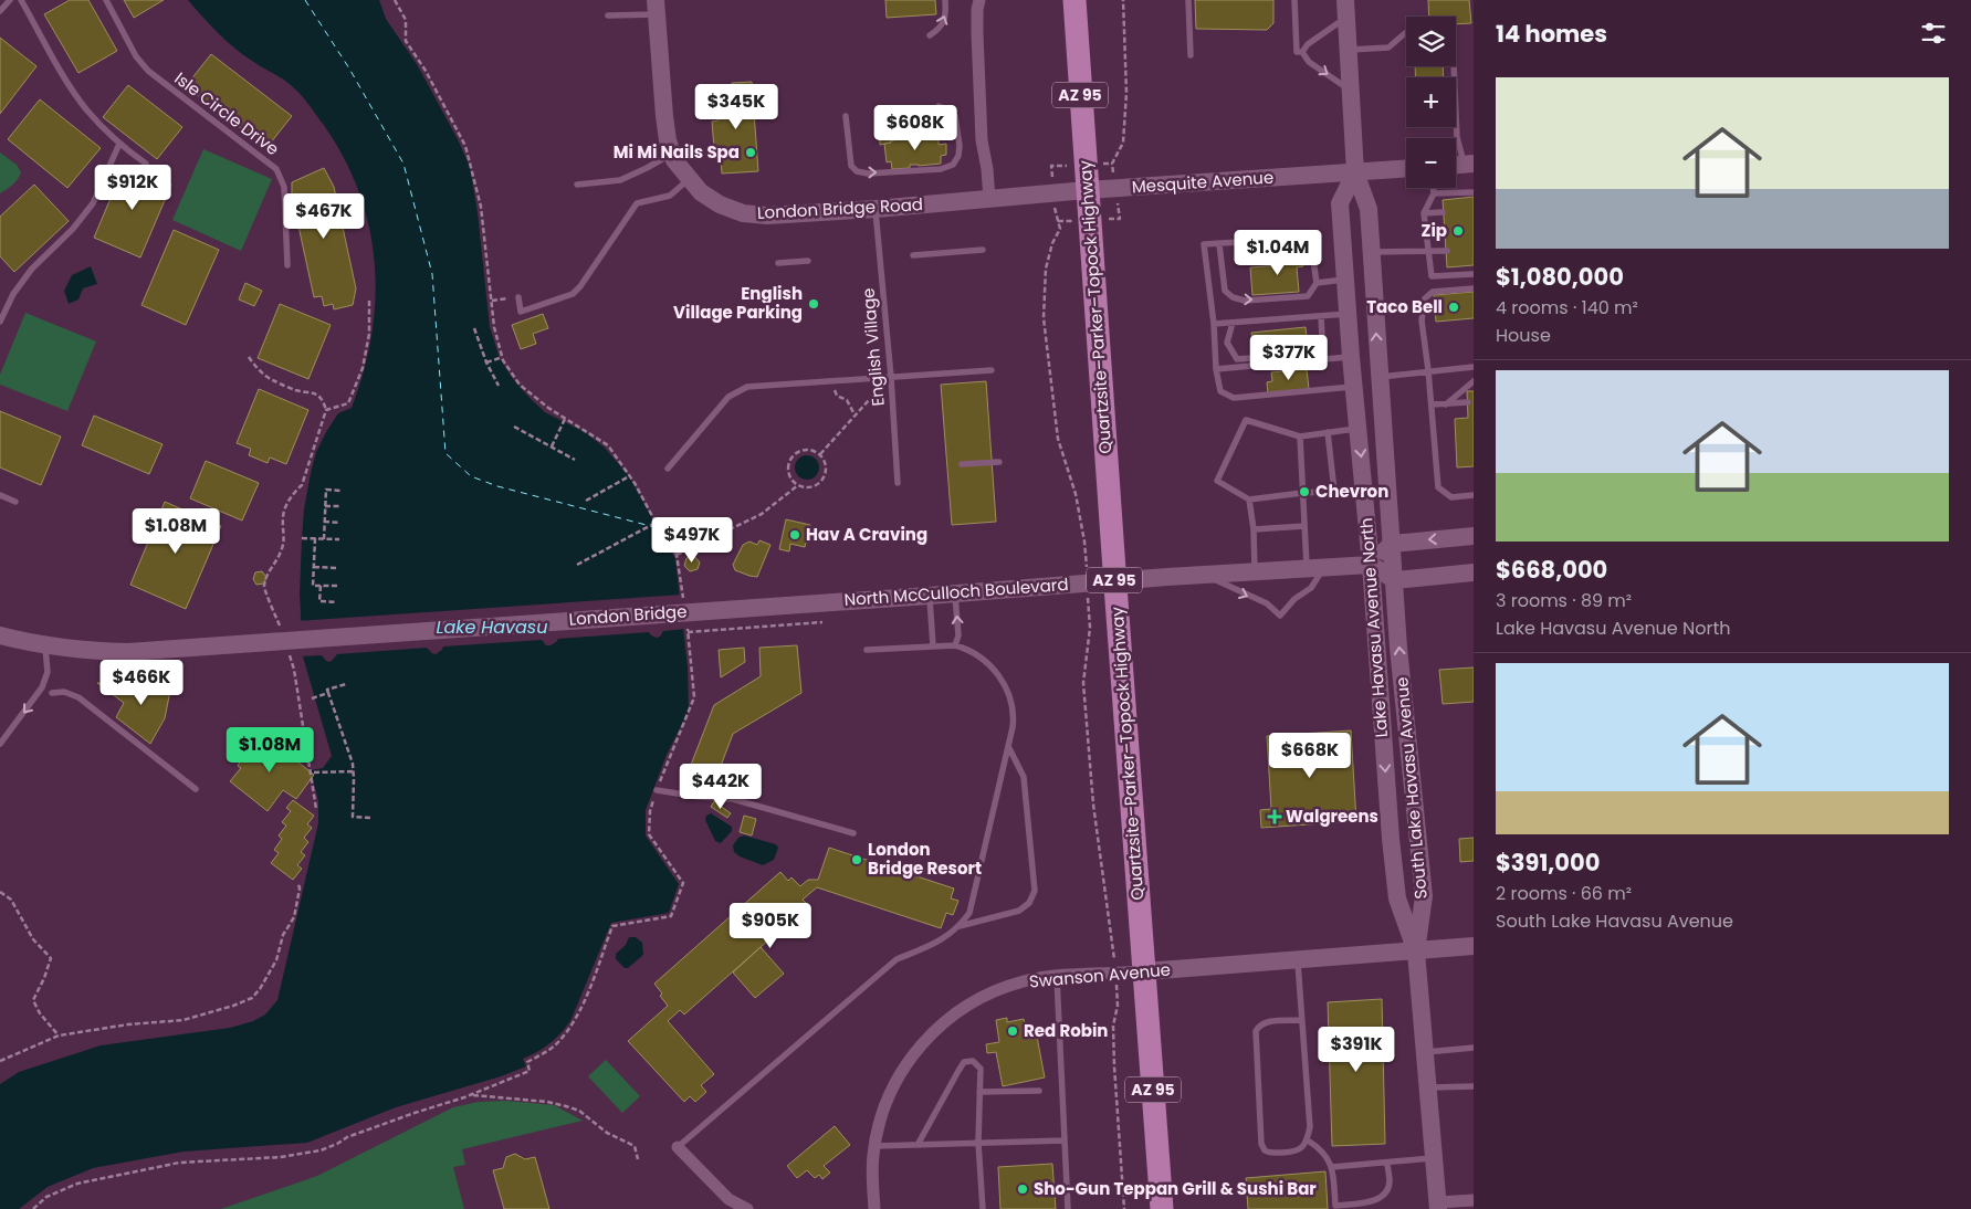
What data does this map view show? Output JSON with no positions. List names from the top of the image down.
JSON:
{
  "streets": {
    "highway": ["AZ 95", "Quartzsite–Parker–Topock Highway"],
    "main road": [
      "Mesquite Avenue",
      "London Bridge Road",
      "North McCulloch Boulevard",
      "London Bridge",
      "Lake Havasu Avenue North",
      "South Lake Havasu Avenue",
      "Swanson Avenue"
    ],
    "lane": ["Isle Circle Drive", "English Village"]
  },
  "crossings": [
    ["Mesquite Avenue", "London Bridge Road"],
    ["Mesquite Avenue", "Quartzsite–Parker–Topock Highway"],
    ["Mesquite Avenue", "Lake Havasu Avenue North"],
    ["London Bridge Road", "English Village"],
    ["Quartzsite–Parker–Topock Highway", "Swanson Avenue"],
    ["North McCulloch Boulevard", "London Bridge"],
    ["North McCulloch Boulevard", "Lake Havasu Avenue North"],
    ["Lake Havasu Avenue North", "South Lake Havasu Avenue"],
    ["Lake Havasu Avenue North", "Swanson Avenue"],
    ["South Lake Havasu Avenue", "Swanson Avenue"]
  ],
  "one_way": ["South Lake Havasu Avenue"],
  "water": ["Lake Havasu"],
  "places": {
    "other": [
      "Mi Mi Nails Spa",
      "Zip",
      "English Village Parking",
      "Taco Bell",
      "Chevron",
      "Hav A Craving",
      "London Bridge Resort",
      "Red Robin",
      "Sho-Gun Teppan Grill & Sushi Bar"
    ],
    "health": ["Walgreens"]
  },
  "page": {
    "heading": "14 homes",
    "map_buttons": ["+", "−"],
    "list": [
      {
        "name": "$1,080,000",
        "note": "4 rooms · 140 m² · House"
      },
      {
        "name": "$668,000",
        "note": "3 rooms · 89 m² · Lake Havasu Avenue North"
      },
      {
        "name": "$391,000",
        "note": "2 rooms · 66 m² · South Lake Havasu Avenue"
      }
    ],
    "price": [
      "$345K",
      "$608K",
      "$912K",
      "$467K",
      "$1.04M",
      "$377K",
      "$1.08M",
      "$497K",
      "$466K",
      "$1.08M",
      "$668K",
      "$442K",
      "$905K",
      "$391K"
    ]
  }
}
